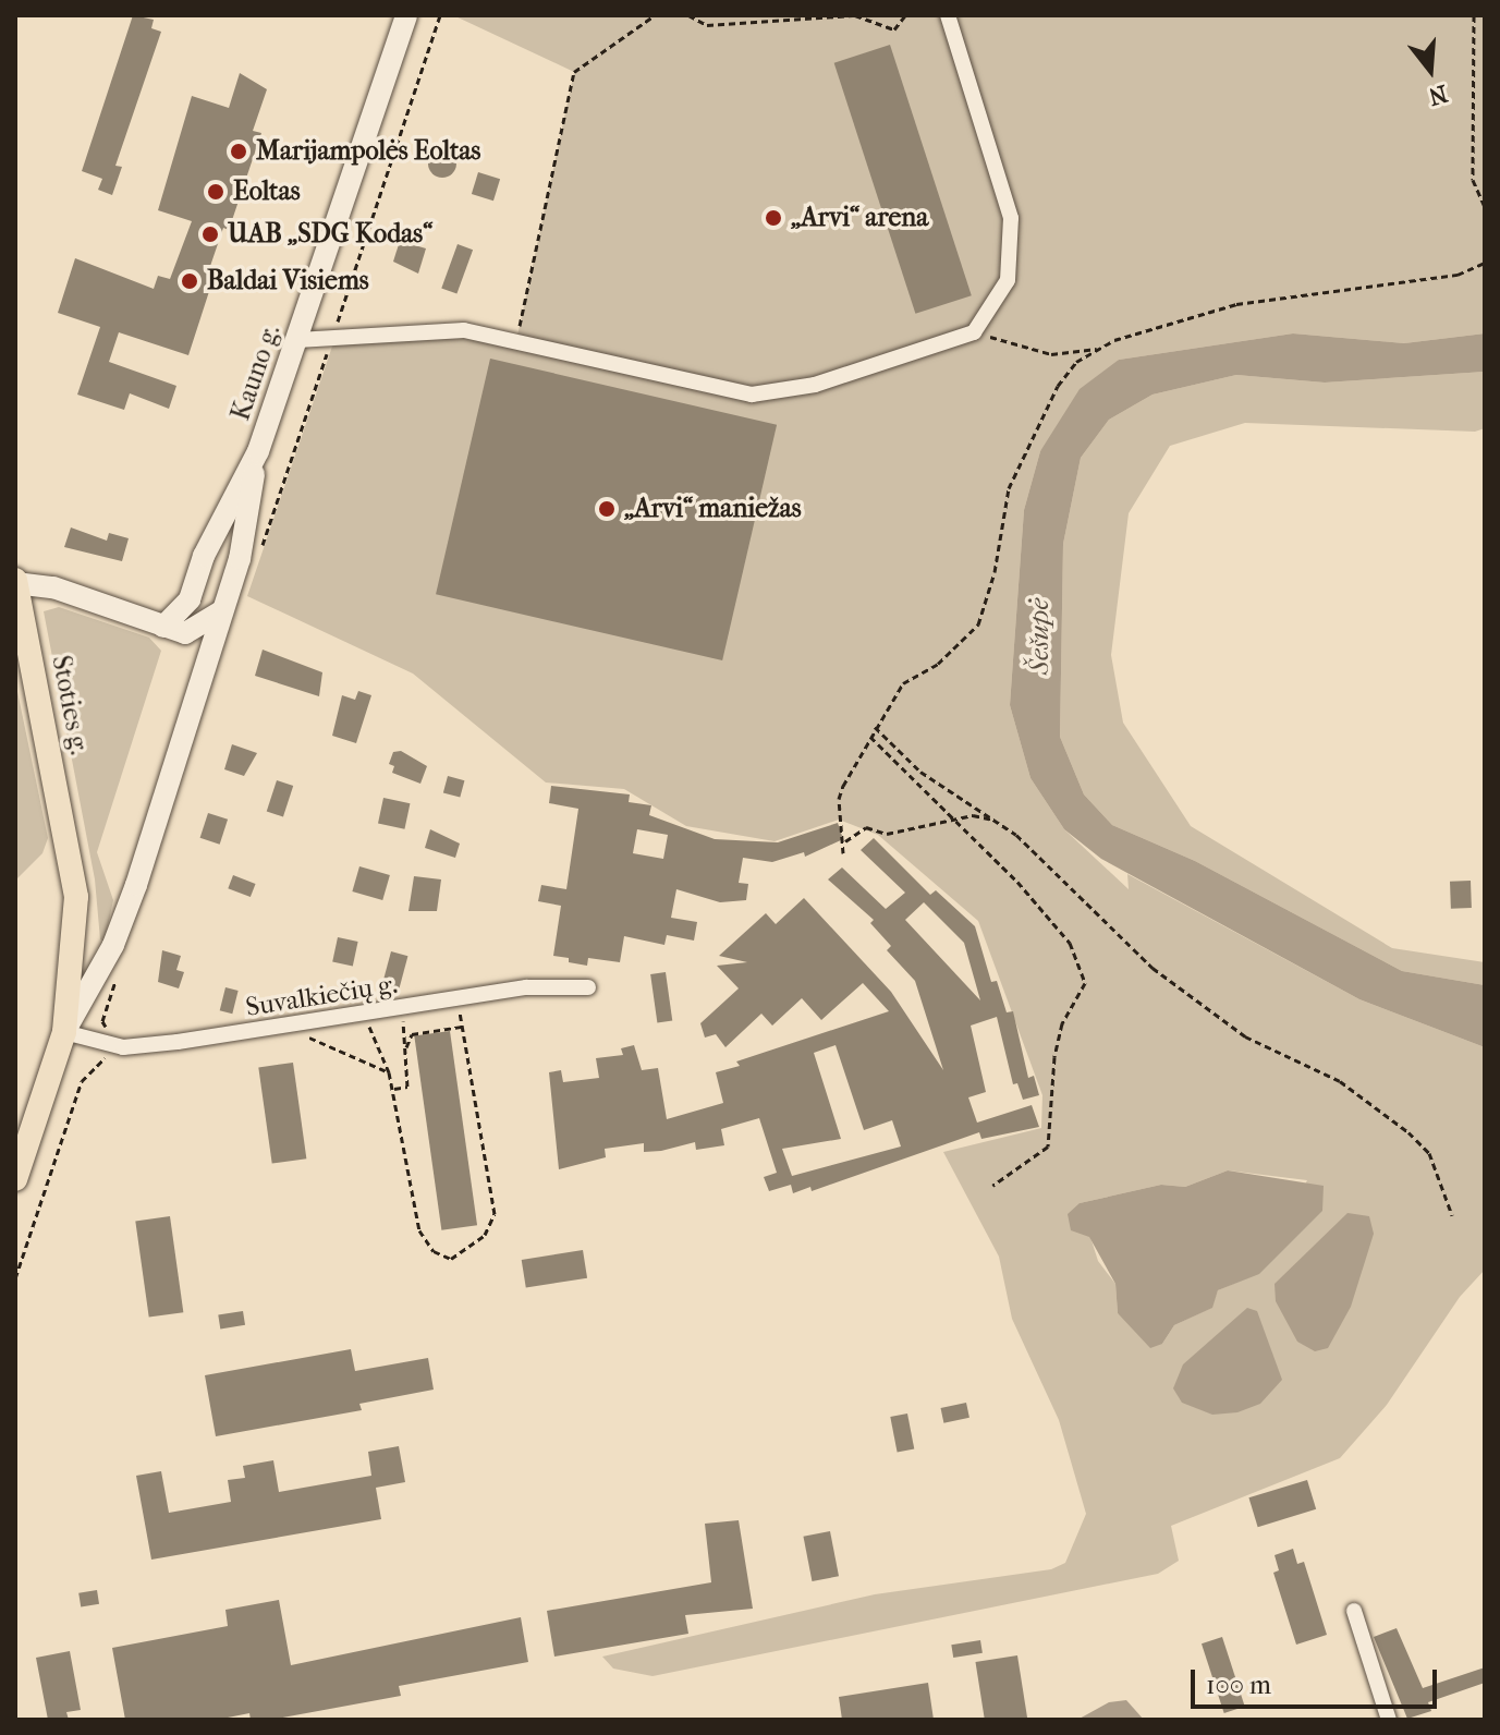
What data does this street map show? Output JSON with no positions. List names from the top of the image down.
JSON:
{
  "streets": {
    "main road": ["Kauno g.", "Stoties g."],
    "street": ["Suvalkiečių g."]
  },
  "crossings": [
    ["Kauno g.", "Stoties g."],
    ["Kauno g.", "Suvalkiečių g."]
  ],
  "water": ["Šešupė"],
  "places": [
    "Marijampolės Eoltas",
    "Eoltas",
    "„Arvi“ arena",
    "UAB „SDG Kodas“",
    "Baldai Visiems",
    "„Arvi“ maniežas"
  ],
  "scale_bar": "100 m",
  "north": "bottom"
}
